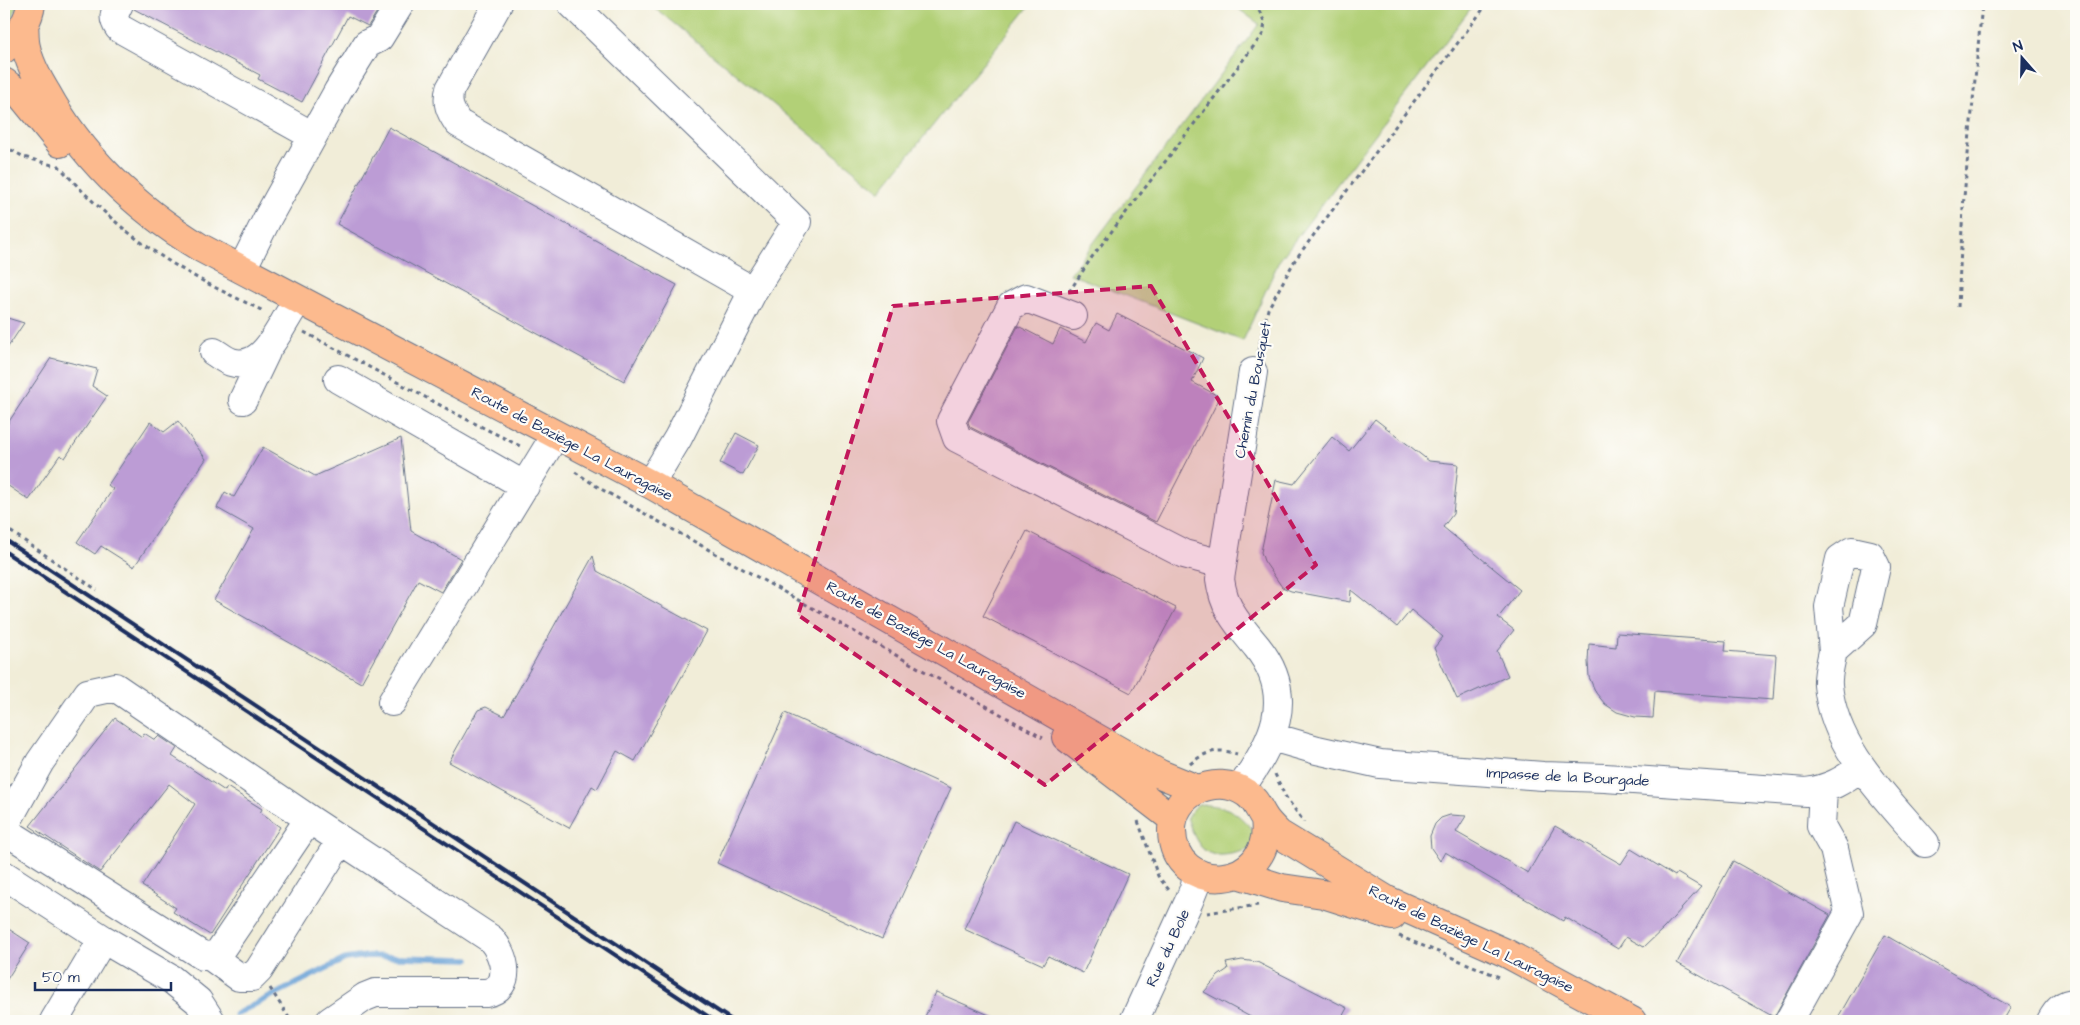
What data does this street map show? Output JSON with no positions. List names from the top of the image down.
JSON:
{
  "streets": {
    "main road": ["Route de Baziège La Lauragaise"],
    "street": ["Chemin du Bousquet", "Impasse de la Bourgade", "Rue du Bole"]
  },
  "crossings": [
    ["Chemin du Bousquet", "Route de Baziège La Lauragaise"],
    ["Chemin du Bousquet", "Impasse de la Bourgade"],
    ["Chemin du Bousquet", "Rue du Bole"],
    ["Route de Baziège La Lauragaise", "Rue du Bole"]
  ],
  "scale_bar": "50 m",
  "north": "top"
}
